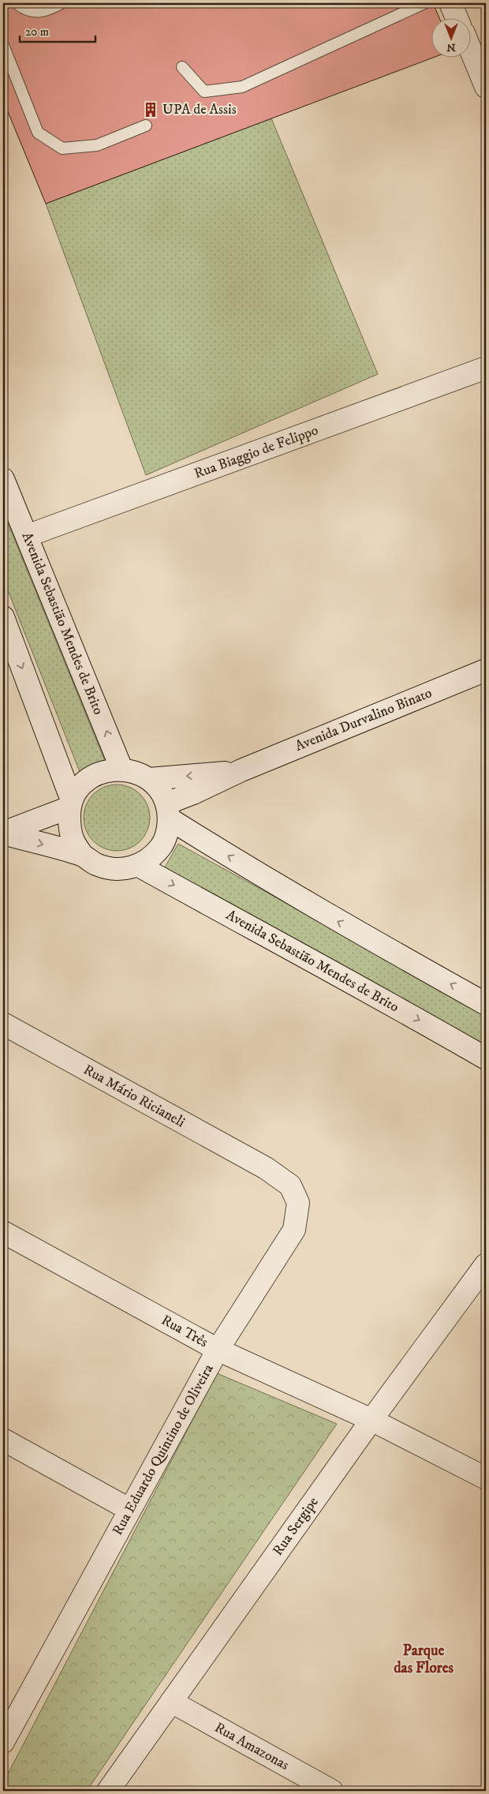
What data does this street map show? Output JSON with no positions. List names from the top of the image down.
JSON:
{
  "streets": {
    "street": [
      "Rua Biaggio de Felippo",
      "Avenida Sebastião Mendes de Brito",
      "Avenida Durvalino Binato",
      "Rua Mário Ricianeli",
      "Rua Três",
      "Rua Eduardo Quintino de Oliveira",
      "Rua Sergipe",
      "Rua Amazonas"
    ]
  },
  "crossings": [
    ["Rua Biaggio de Felippo", "Avenida Sebastião Mendes de Brito"],
    ["Avenida Sebastião Mendes de Brito", "Avenida Durvalino Binato"],
    ["Rua Mário Ricianeli", "Rua Eduardo Quintino de Oliveira"],
    ["Rua Três", "Rua Eduardo Quintino de Oliveira"],
    ["Rua Três", "Rua Sergipe"],
    ["Rua Sergipe", "Rua Amazonas"]
  ],
  "districts": ["Parque das Flores"],
  "places": {
    "building": ["UPA de Assis"]
  },
  "scale_bar": "20 m",
  "north": "bottom"
}
